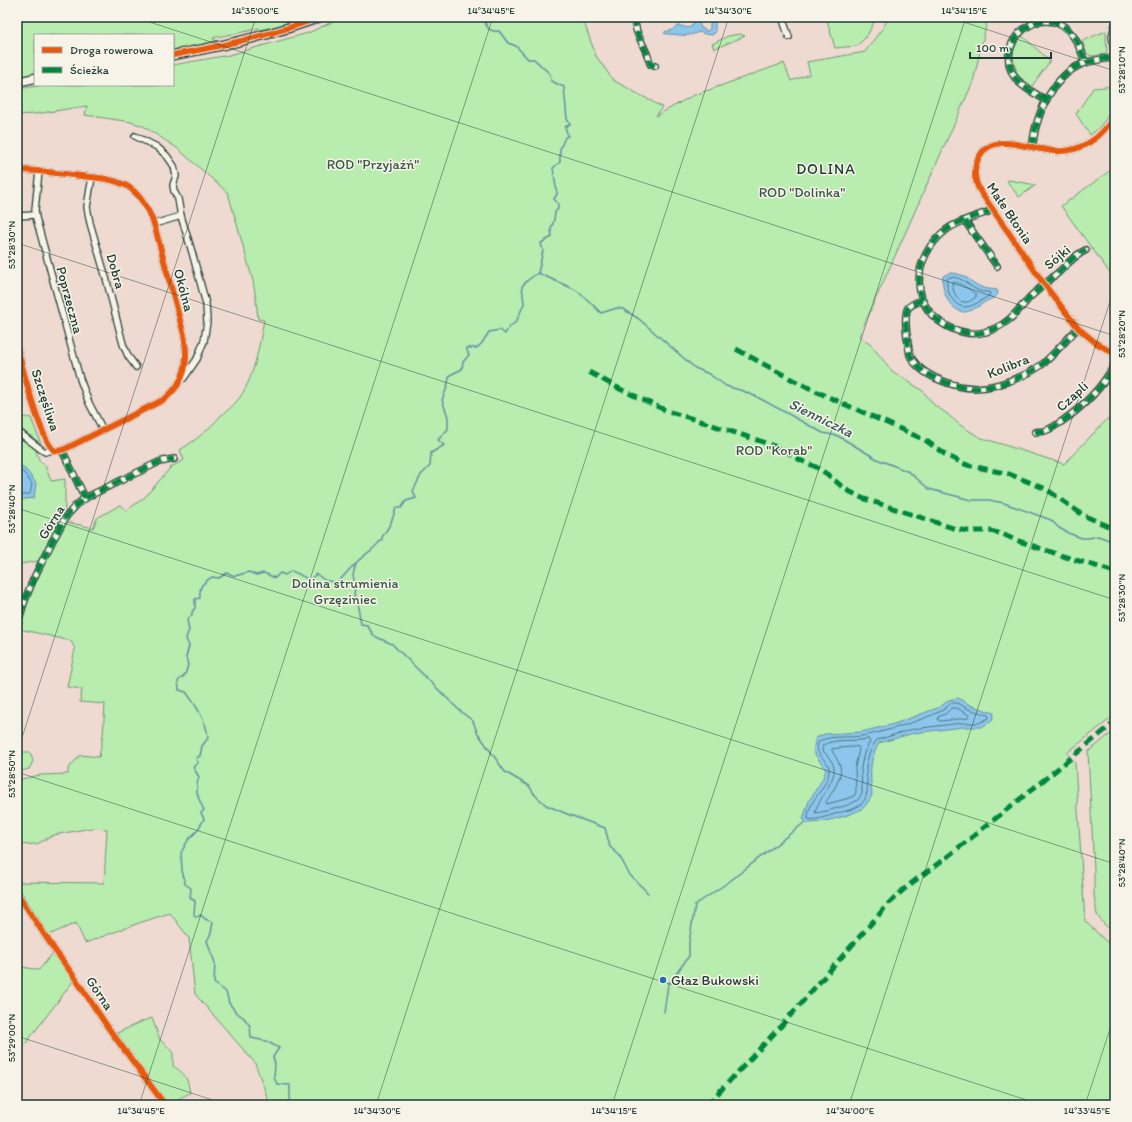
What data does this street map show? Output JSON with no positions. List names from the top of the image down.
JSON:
{
  "streets": {
    "street": [
      "Małe Błonia",
      "Sójki",
      "Dobra",
      "Okólna",
      "Poprzeczna",
      "Kolibra",
      "Czapli",
      "Szczęśliwa",
      "Górna"
    ]
  },
  "crossings": [
    ["Małe Błonia", "Sójki"],
    ["Małe Błonia", "Kolibra"],
    ["Sójki", "Kolibra"],
    ["Dobra", "Okólna"],
    ["Okólna", "Poprzeczna"],
    ["Okólna", "Szczęśliwa"],
    ["Okólna", "Górna"],
    ["Szczęśliwa", "Górna"]
  ],
  "districts": ["DOLINA"],
  "water": ["Sienniczka"],
  "parks": [
    "ROD \"Przyjaźń\"",
    "ROD \"Dolinka\"",
    "ROD \"Korab\"",
    "Dolina strumienia Grzęziniec"
  ],
  "places": ["Głaz Bukowski"],
  "legend": ["Droga rowerowa", "Ścieżka"],
  "scale_bar": "100 m",
  "coordinates": [
    "14°35'00\"E",
    "14°34'45\"E",
    "14°34'30\"E",
    "14°34'15\"E",
    "53°28'10\"N",
    "53°28'30\"N",
    "53°28'20\"N",
    "53°28'40\"N",
    "53°28'50\"N",
    "53°29'00\"N",
    "14°34'00\"E",
    "14°33'45\"E"
  ]
}
